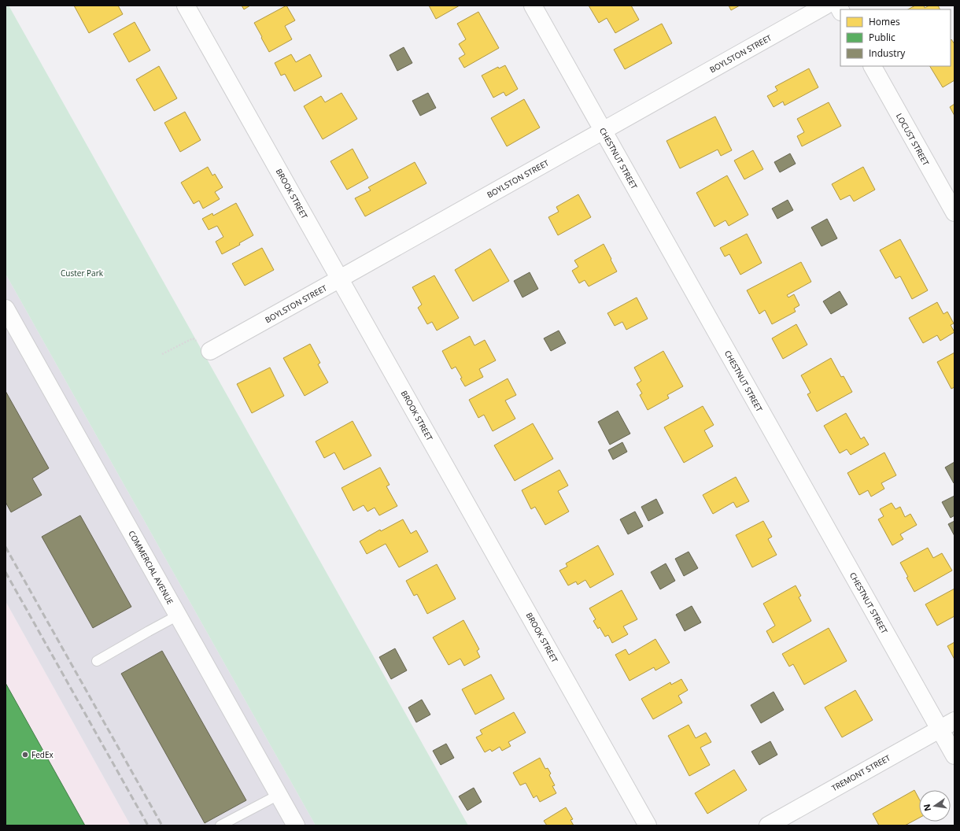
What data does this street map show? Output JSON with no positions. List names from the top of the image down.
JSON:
{
  "streets": {
    "street": [
      "BOYLSTON STREET",
      "LOCUST STREET",
      "CHESTNUT STREET",
      "BROOK STREET",
      "COMMERCIAL AVENUE",
      "TREMONT STREET"
    ]
  },
  "crossings": [
    ["BOYLSTON STREET", "CHESTNUT STREET"],
    ["BOYLSTON STREET", "BROOK STREET"],
    ["CHESTNUT STREET", "TREMONT STREET"]
  ],
  "parks": ["Custer Park"],
  "places": ["FedEx"],
  "legend": ["Homes", "Public", "Industry"],
  "north": "left"
}
